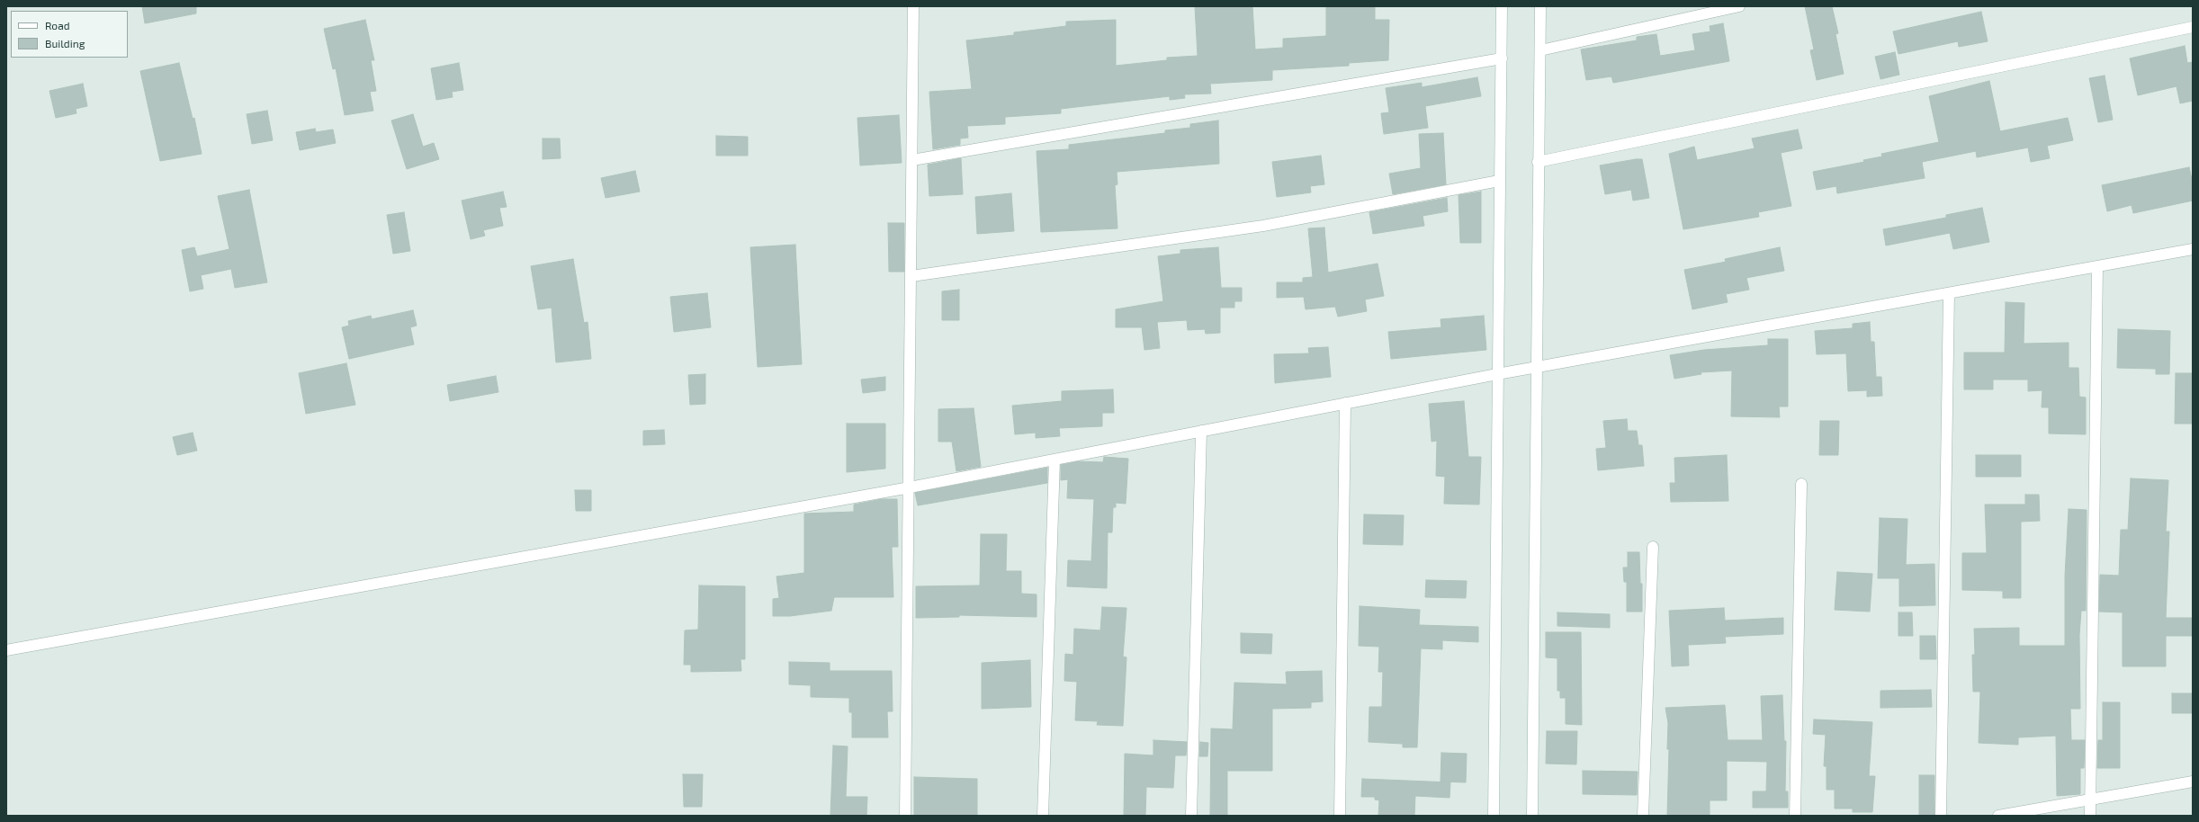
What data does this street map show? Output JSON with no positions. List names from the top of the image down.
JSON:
{
  "legend": ["Road", "Building"]
}
